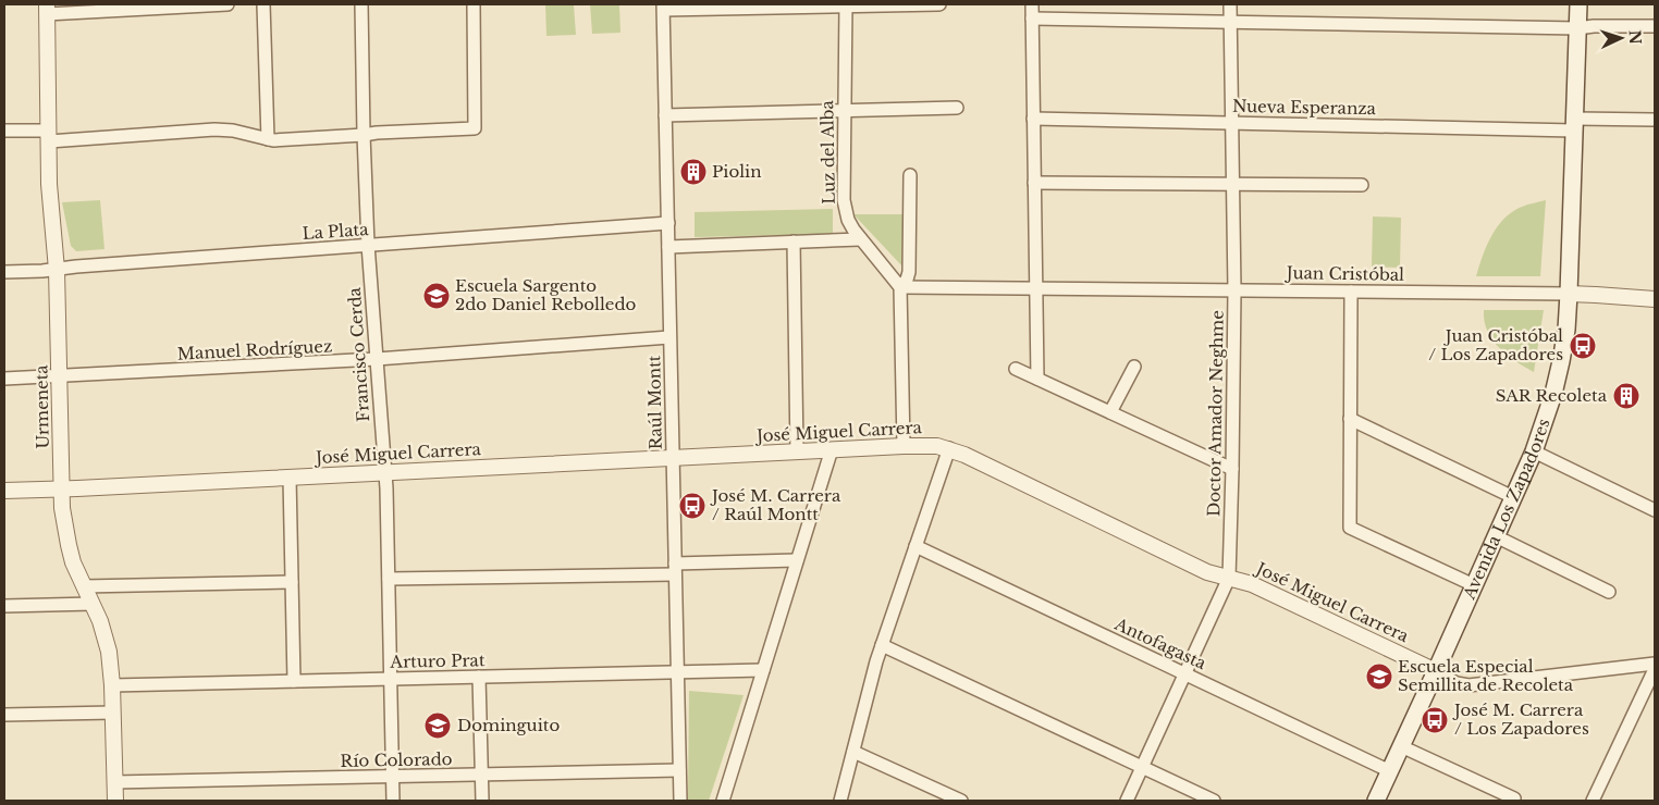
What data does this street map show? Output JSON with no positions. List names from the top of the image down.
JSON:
{
  "streets": {
    "main road": ["Avenida Los Zapadores"],
    "street": [
      "Nueva Esperanza",
      "Luz del Alba",
      "La Plata",
      "Juan Cristóbal",
      "Manuel Rodríguez",
      "Francisco Cerda",
      "Raúl Montt",
      "Urmeneta",
      "Doctor Amador Neghme",
      "José Miguel Carrera",
      "Antofagasta",
      "Arturo Prat",
      "Río Colorado"
    ]
  },
  "crossings": [
    ["Nueva Esperanza", "Doctor Amador Neghme"],
    ["Nueva Esperanza", "Avenida Los Zapadores"],
    ["La Plata", "Francisco Cerda"],
    ["La Plata", "Raúl Montt"],
    ["La Plata", "Urmeneta"],
    ["Juan Cristóbal", "Doctor Amador Neghme"],
    ["Juan Cristóbal", "Avenida Los Zapadores"],
    ["Manuel Rodríguez", "Francisco Cerda"],
    ["Manuel Rodríguez", "Raúl Montt"],
    ["Manuel Rodríguez", "Urmeneta"],
    ["Francisco Cerda", "José Miguel Carrera"],
    ["Francisco Cerda", "Arturo Prat"],
    ["Francisco Cerda", "Río Colorado"],
    ["Raúl Montt", "José Miguel Carrera"],
    ["Raúl Montt", "Arturo Prat"],
    ["Raúl Montt", "Río Colorado"],
    ["Urmeneta", "José Miguel Carrera"],
    ["Urmeneta", "Arturo Prat"],
    ["Urmeneta", "Río Colorado"],
    ["Doctor Amador Neghme", "José Miguel Carrera"],
    ["Doctor Amador Neghme", "Antofagasta"],
    ["José Miguel Carrera", "Avenida Los Zapadores"],
    ["Avenida Los Zapadores", "Antofagasta"]
  ],
  "places": {
    "building": ["Piolin", "SAR Recoleta"],
    "school or university": ["Escuela Sargento 2do Daniel Rebolledo", "Escuela Especial Semillita de Recoleta", "Dominguito"],
    "bus stop": ["Juan Cristóbal / Los Zapadores", "José M. Carrera / Raúl Montt", "José M. Carrera / Los Zapadores"]
  },
  "north": "right"
}
